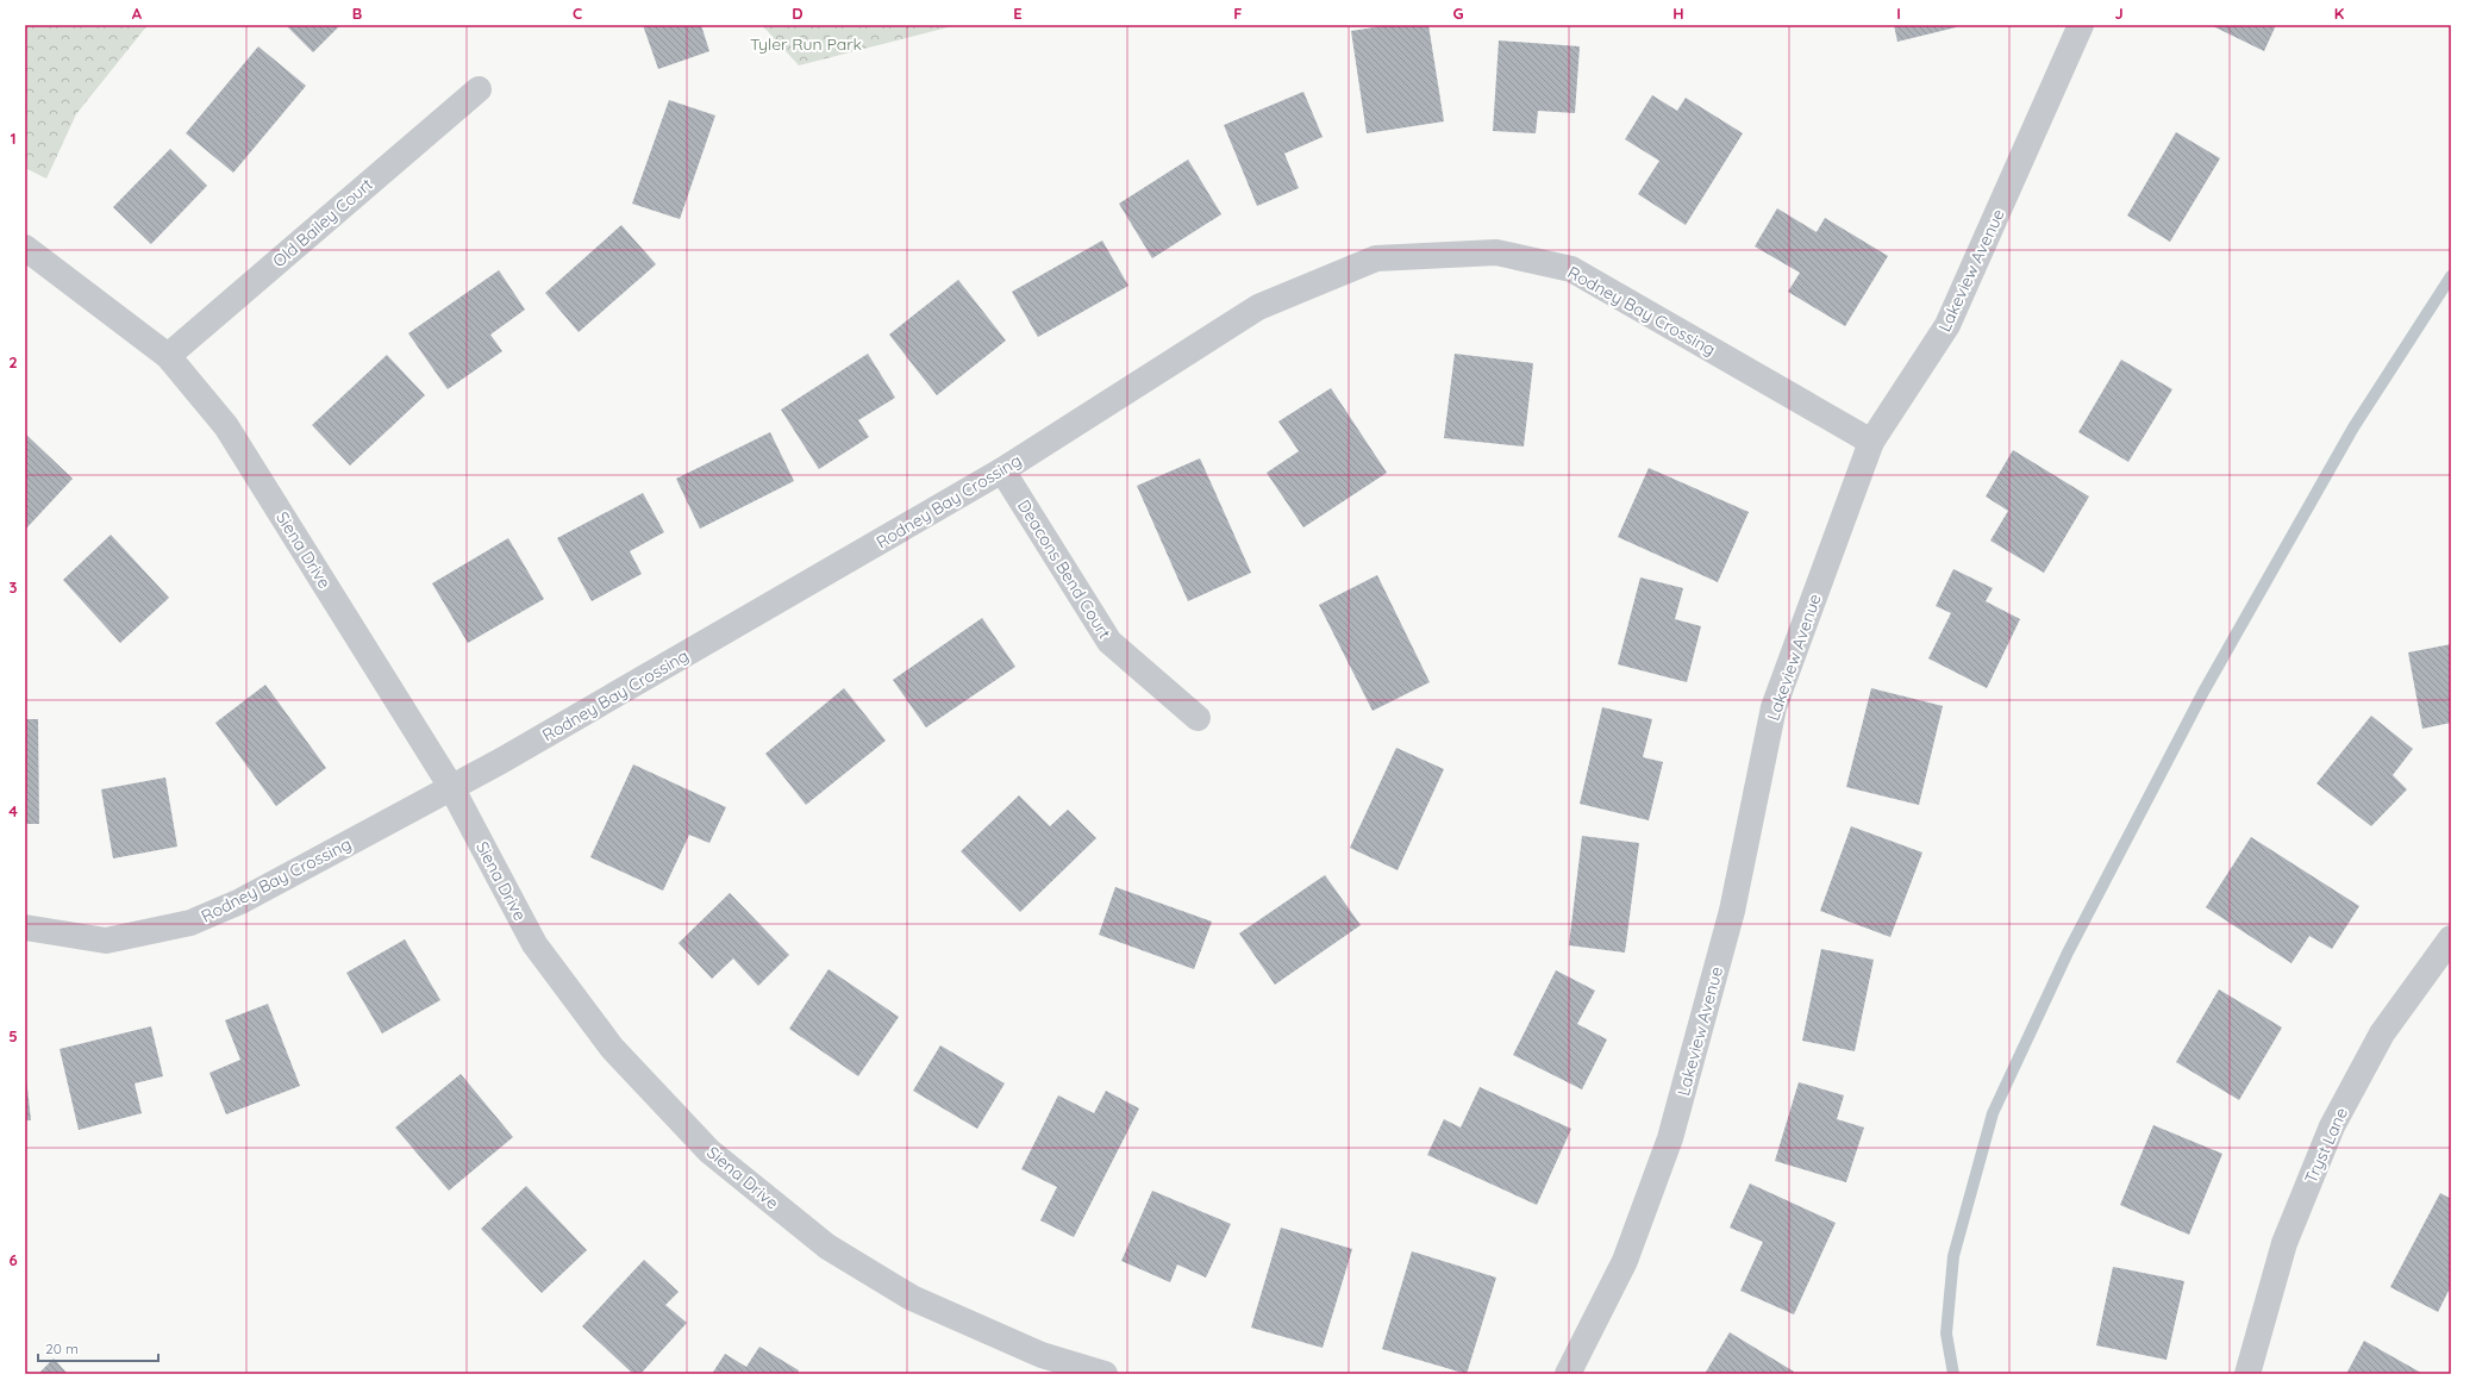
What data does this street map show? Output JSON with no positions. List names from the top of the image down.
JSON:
{
  "streets": {
    "street": [
      "Old Bailey Court",
      "Lakeview Avenue",
      "Rodney Bay Crossing",
      "Siena Drive",
      "Deacons Bend Court",
      "Tryst Lane"
    ]
  },
  "crossings": [
    ["Old Bailey Court", "Siena Drive"],
    ["Lakeview Avenue", "Rodney Bay Crossing"],
    ["Rodney Bay Crossing", "Siena Drive"],
    ["Rodney Bay Crossing", "Deacons Bend Court"]
  ],
  "parks": ["Tyler Run Park"],
  "scale_bar": "20 m",
  "grid": {
    "columns": [
      "A",
      "B",
      "C",
      "D",
      "E",
      "F",
      "G",
      "H",
      "I",
      "J",
      "K"
    ],
    "rows": [
      "1",
      "2",
      "3",
      "4",
      "5",
      "6"
    ]
  }
}
